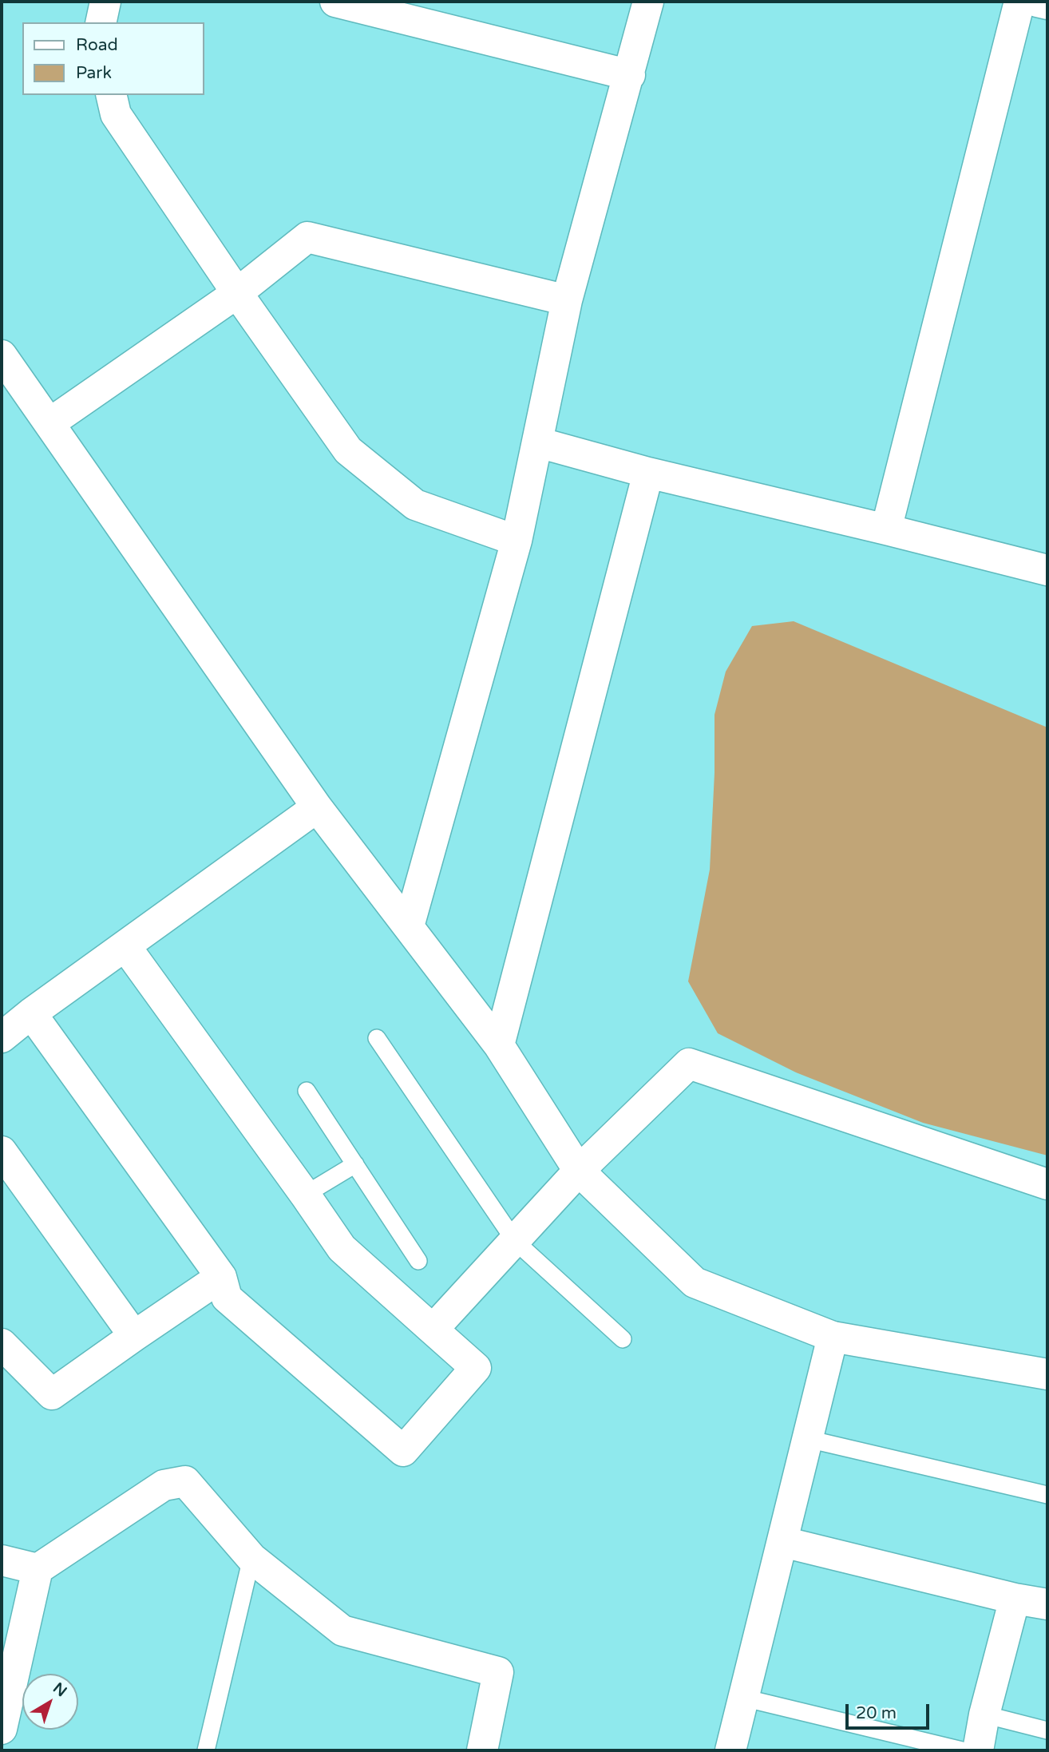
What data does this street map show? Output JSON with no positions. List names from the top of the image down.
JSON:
{
  "legend": ["Road", "Park"],
  "scale_bar": "20 m",
  "north": "top right"
}
